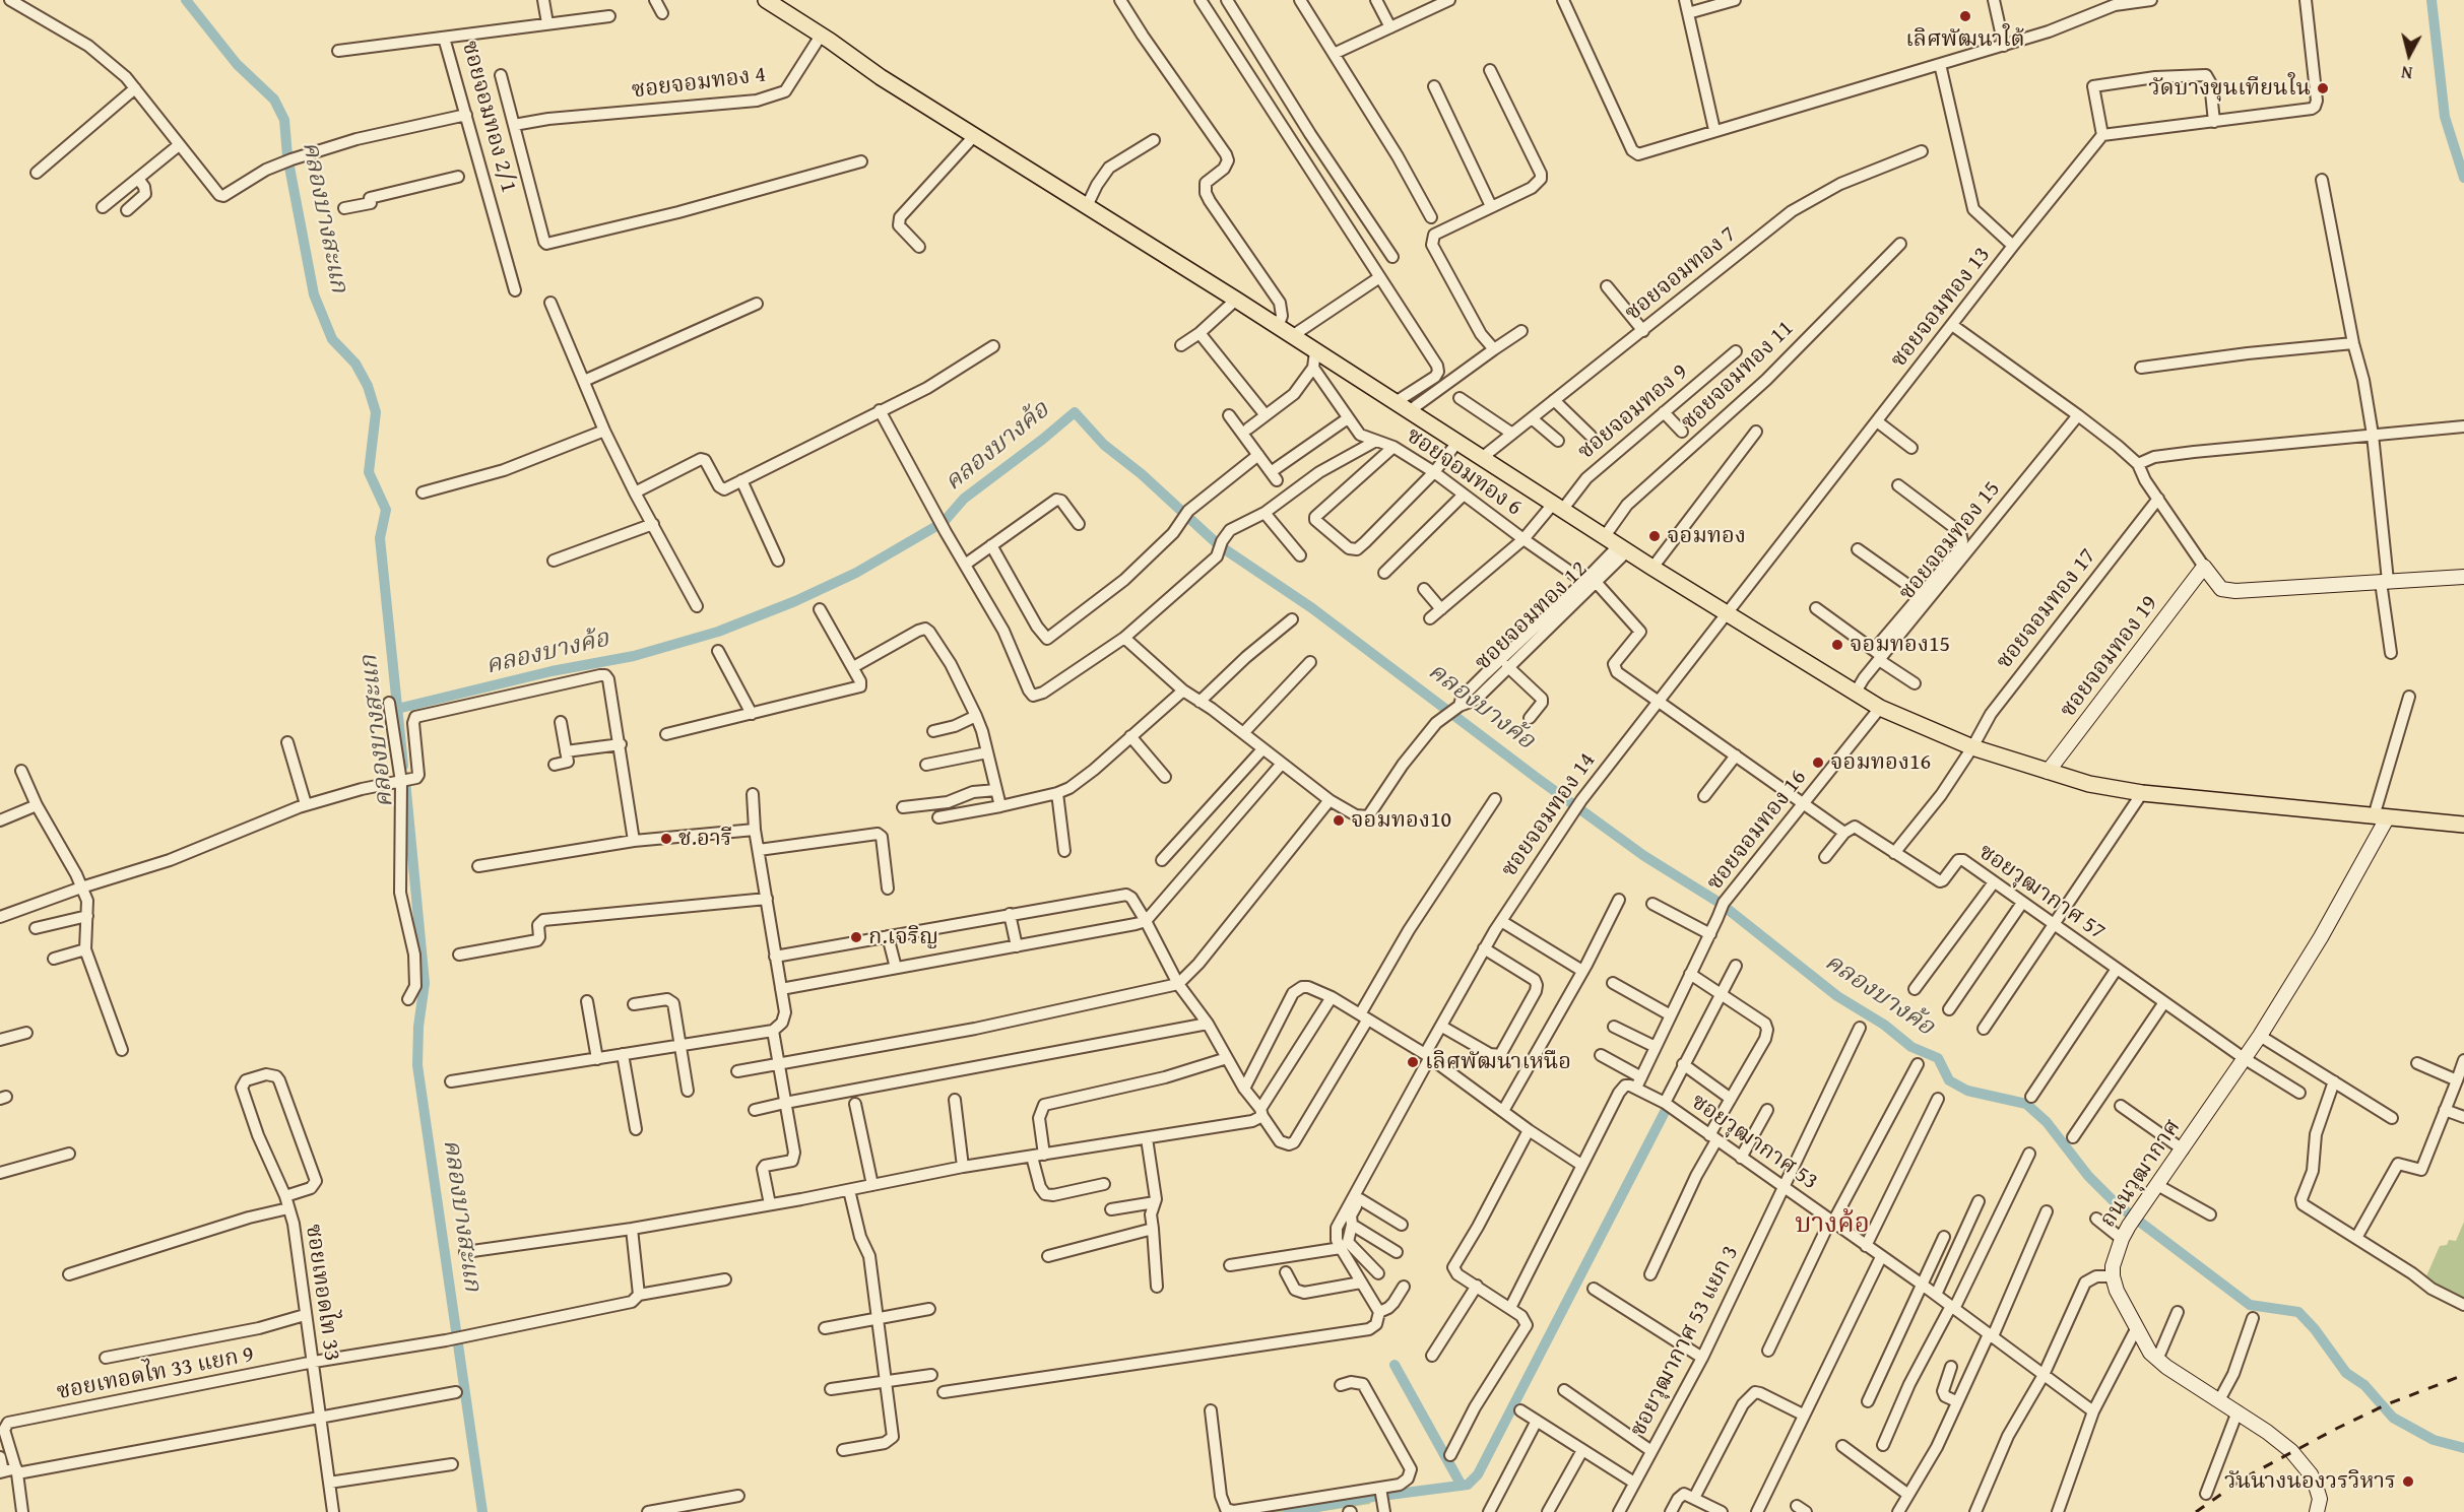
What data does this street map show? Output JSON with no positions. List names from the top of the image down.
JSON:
{
  "streets": {
    "main road": ["ซอยจอมทอง 19", "ถนนวุฒากาศ"],
    "street": [
      "ซอยจอมทอง 4",
      "ซอยจอมทอง 2/1",
      "ซอยจอมทอง 7",
      "ซอยจอมทอง 13",
      "ซอยจอมทอง 11",
      "ซอยจอมทอง 9",
      "ซอยจอมทอง 6",
      "ซอยจอมทอง 15",
      "ซอยจอมทอง 17",
      "ซอยจอมทอง 12",
      "ซอยจอมทอง 14",
      "ซอยจอมทอง 16",
      "ซอยวุฒากาศ 57",
      "ซอยวุฒากาศ 53",
      "ซอยเทอดไท 33",
      "ซอยวุฒากาศ 53 แยก 3",
      "ซอยเทอดไท 33 แยก 9"
    ]
  },
  "crossings": [
    ["ซอยจอมทอง 13", "ซอยจอมทอง 14"],
    ["ซอยจอมทอง 9", "ซอยจอมทอง 6"],
    ["ซอยจอมทอง 6", "ซอยจอมทอง 12"],
    ["ซอยจอมทอง 6", "ซอยจอมทอง 14"],
    ["ซอยจอมทอง 17", "ซอยวุฒากาศ 57"],
    ["ซอยจอมทอง 16", "ซอยวุฒากาศ 53"],
    ["ซอยวุฒากาศ 57", "ถนนวุฒากาศ"],
    ["ซอยวุฒากาศ 53", "ซอยวุฒากาศ 53 แยก 3"],
    ["ซอยเทอดไท 33", "ซอยเทอดไท 33 แยก 9"]
  ],
  "districts": ["บางค้อ"],
  "water": ["คลองบางสะแก", "คลองบางค้อ"],
  "places": [
    "เลิศพัฒนาใต้",
    "วัดบางขุนเทียนใน",
    "จอมทอง",
    "จอมทอง15",
    "จอมทอง16",
    "จอมทอง10",
    "ช.อารี",
    "ก.เจริญ",
    "เลิศพัฒนาเหนือ",
    "วันนางนองวรวิหาร"
  ],
  "north": "bottom"
}
